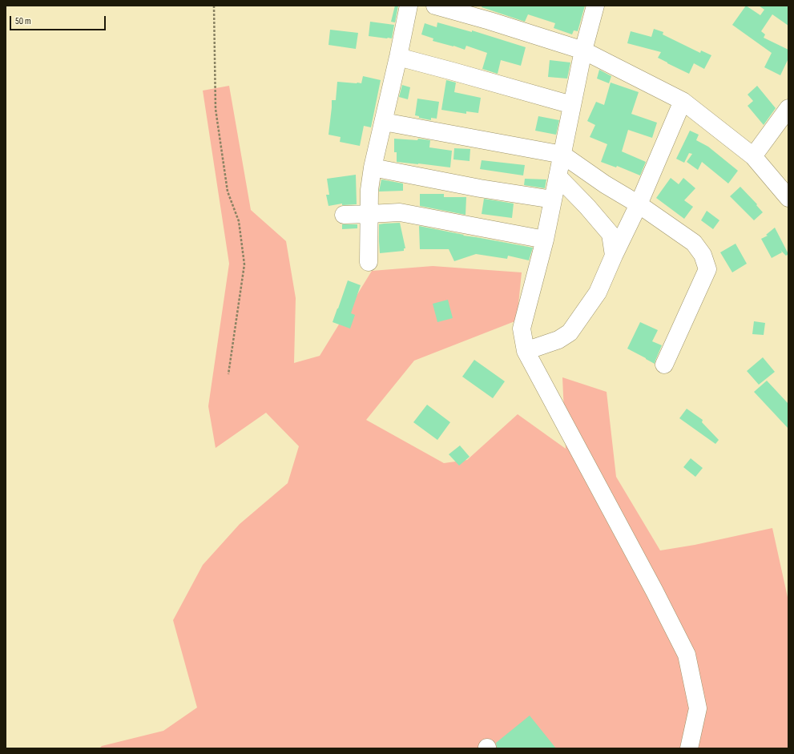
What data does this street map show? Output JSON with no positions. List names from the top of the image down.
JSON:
{
  "scale_bar": "50 m"
}
